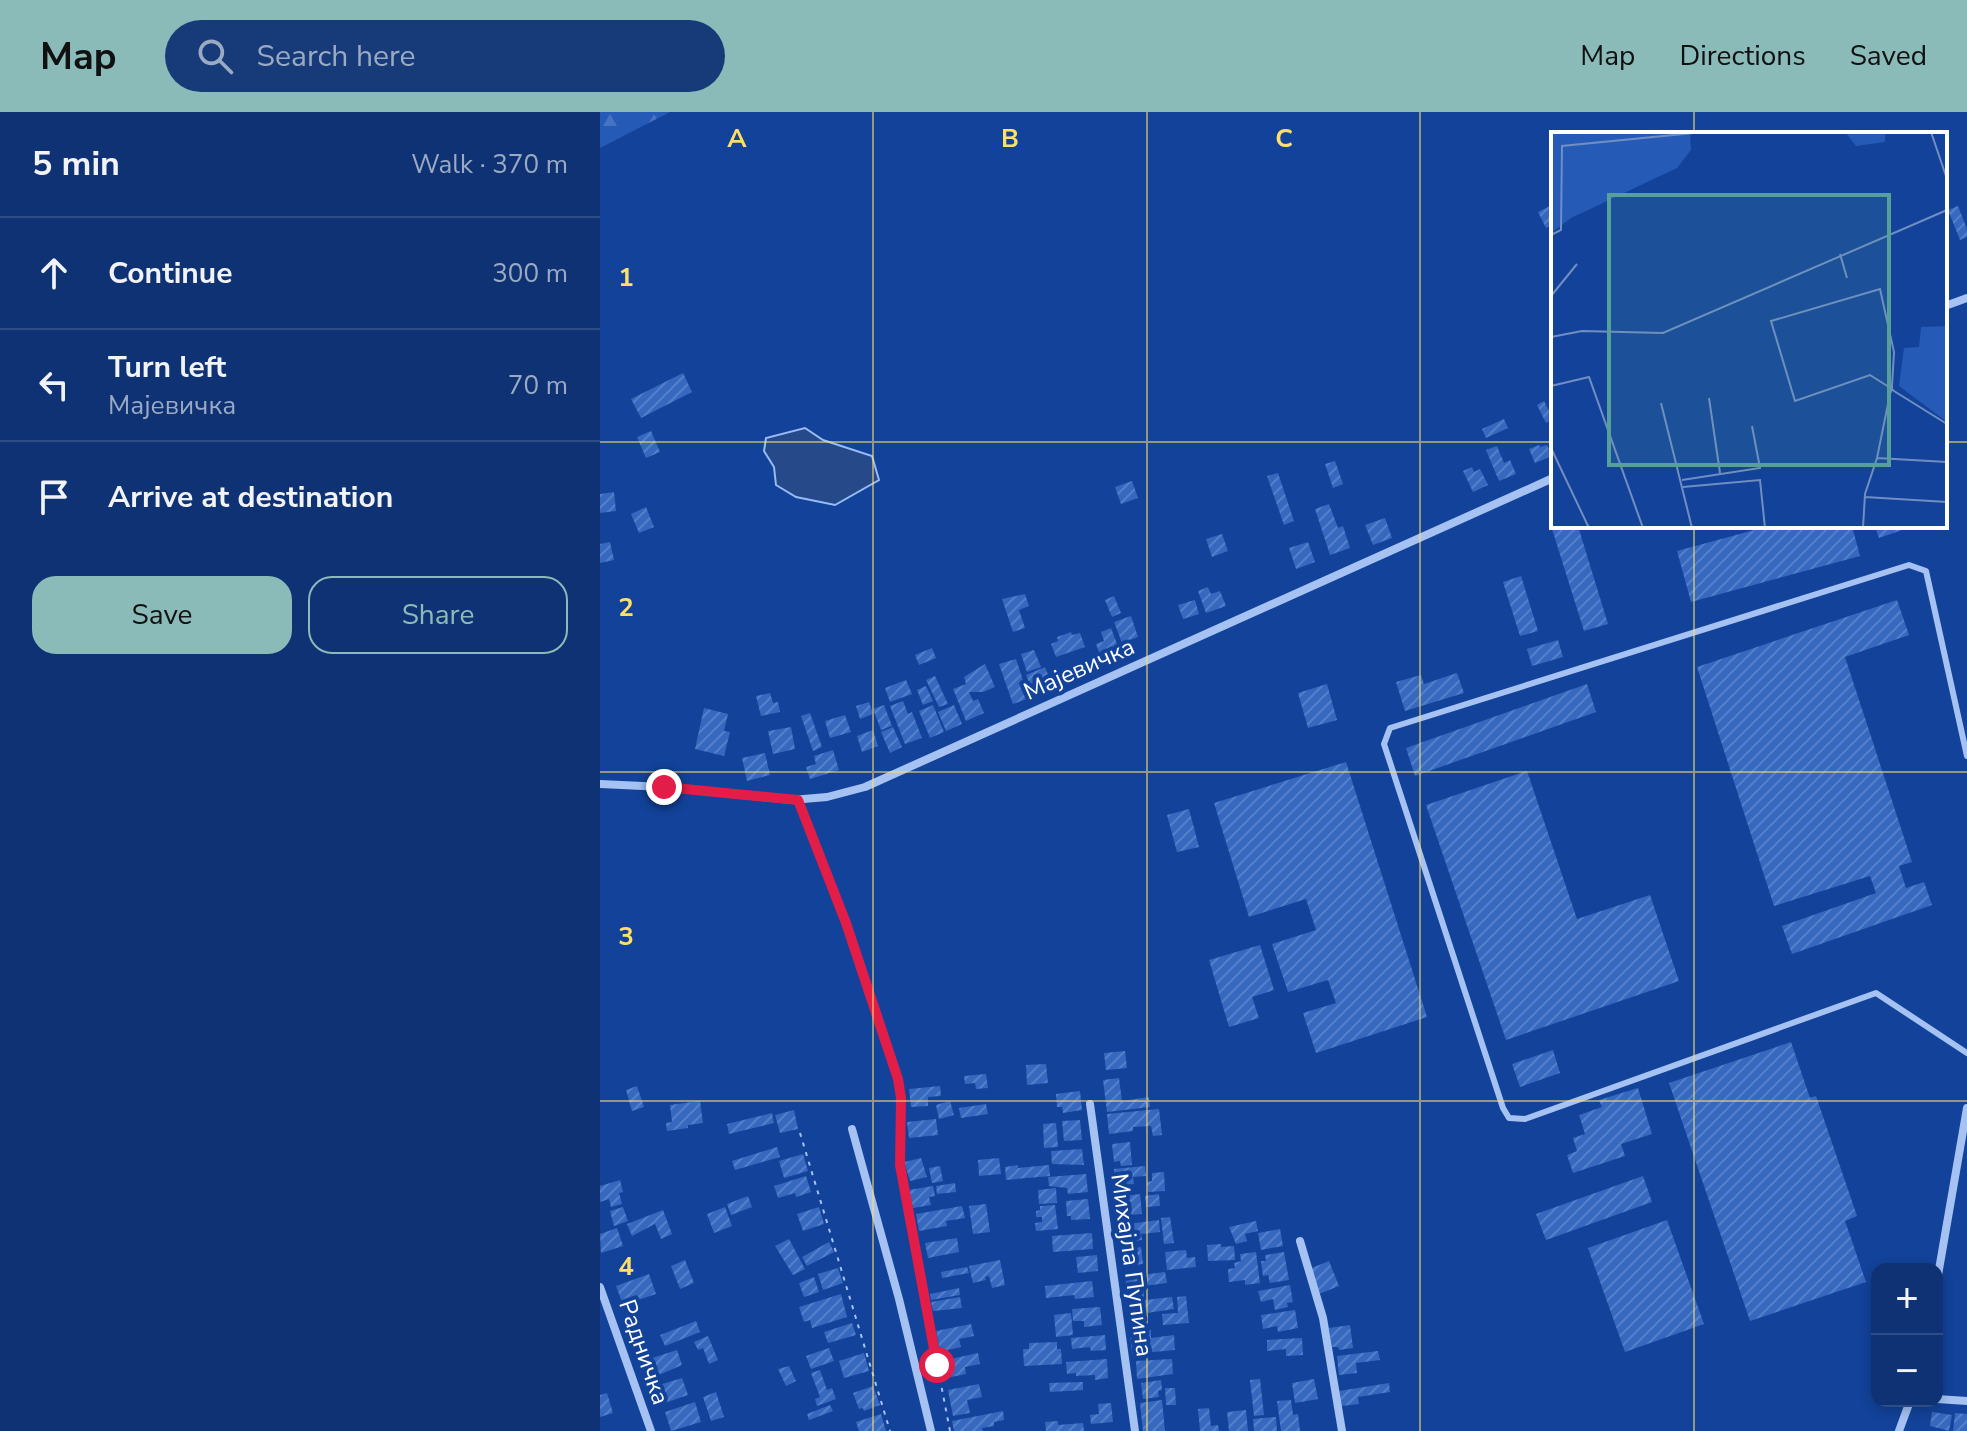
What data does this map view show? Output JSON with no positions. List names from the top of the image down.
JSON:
{
  "streets": {
    "street": ["Мајевичка", "Михајла Пупина", "Радничка"]
  },
  "page": {
    "header": "Map",
    "search": "Search here",
    "nav": ["Map", "Directions", "Saved"],
    "heading": ["5 min", "Walk · 370 m"],
    "list": [
      ["Continue", "300 m"],
      ["Turn left", "Мајевичка", "70 m"],
      "Arrive at destination"
    ],
    "buttons": ["Save", "Share"],
    "map_buttons": ["+", "−"]
  },
  "grid": {
    "columns": ["A", "B", "C"],
    "rows": [
      "1",
      "2",
      "3",
      "4"
    ]
  }
}
